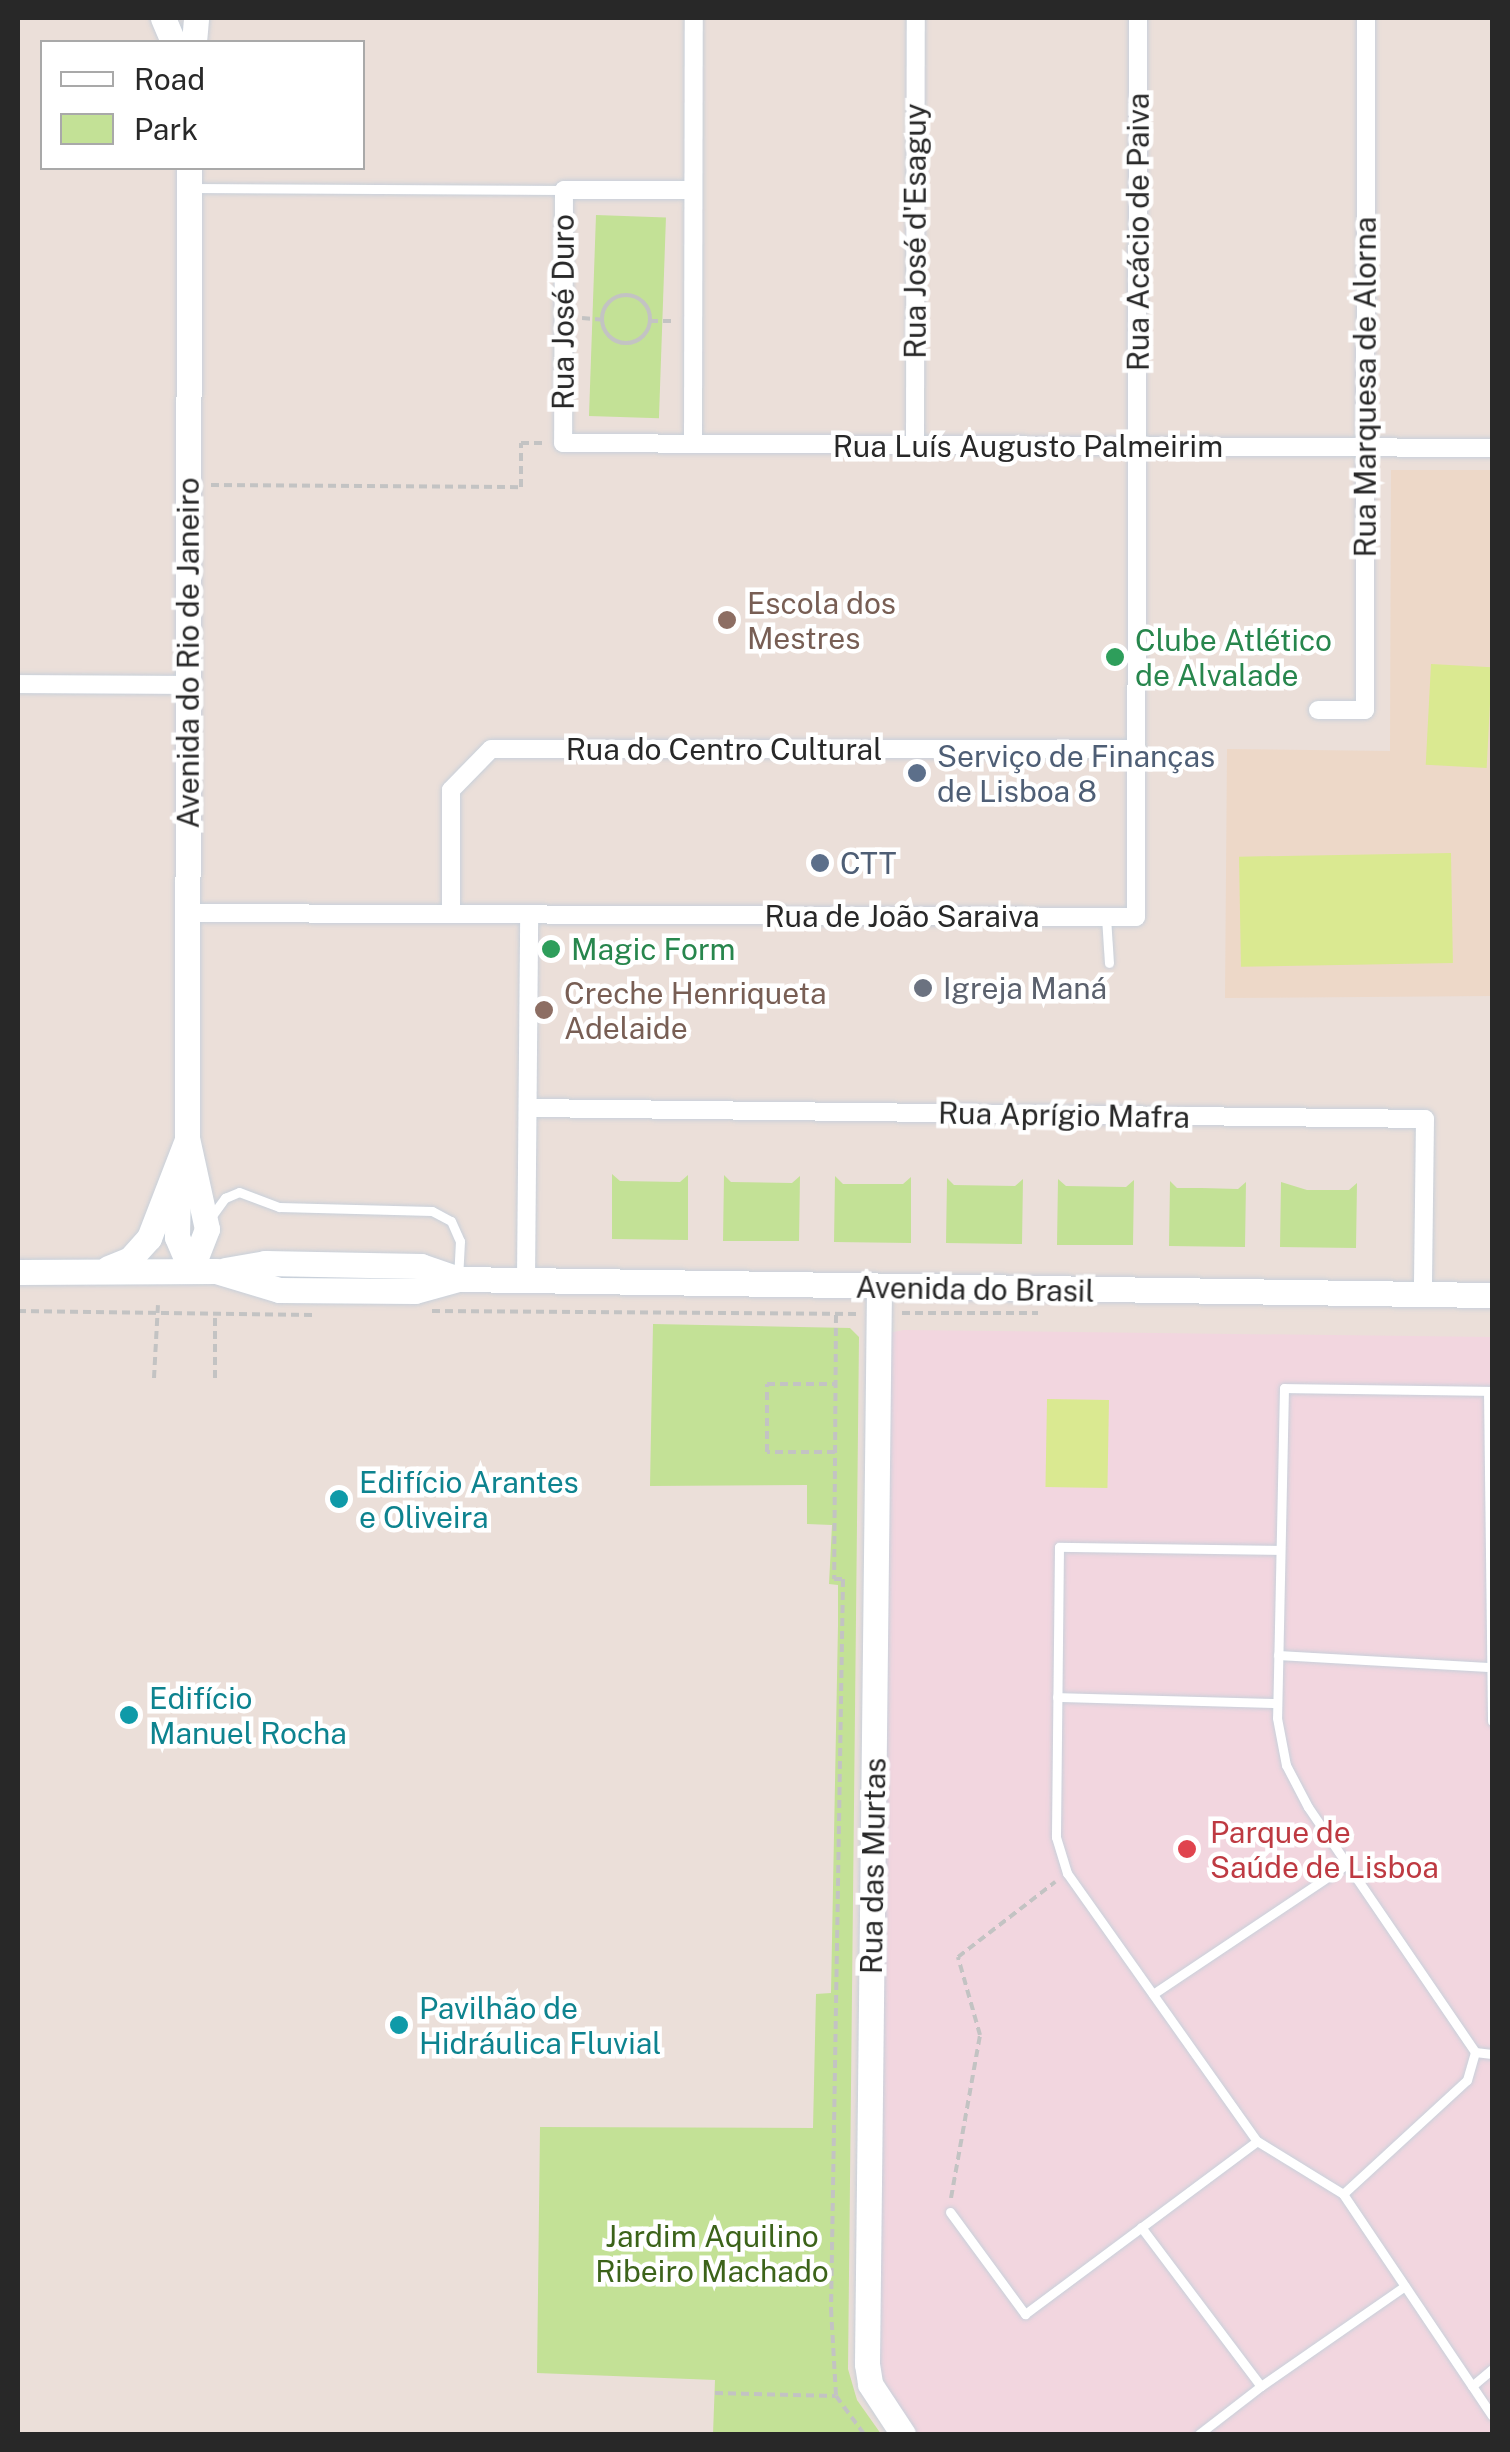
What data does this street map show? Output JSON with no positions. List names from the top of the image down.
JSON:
{
  "streets": {
    "street": [
      "Rua José d'Esaguy",
      "Rua Acácio de Paiva",
      "Rua José Duro",
      "Rua Marquesa de Alorna",
      "Rua Luís Augusto Palmeirim",
      "Avenida do Rio de Janeiro",
      "Rua do Centro Cultural",
      "Rua de João Saraiva",
      "Rua Aprígio Mafra",
      "Avenida do Brasil",
      "Rua das Murtas"
    ]
  },
  "crossings": [
    ["Rua José d'Esaguy", "Rua Luís Augusto Palmeirim"],
    ["Rua Acácio de Paiva", "Rua Luís Augusto Palmeirim"],
    ["Rua Acácio de Paiva", "Rua do Centro Cultural"],
    ["Rua Acácio de Paiva", "Rua de João Saraiva"],
    ["Rua José Duro", "Rua Luís Augusto Palmeirim"],
    ["Rua Marquesa de Alorna", "Rua Luís Augusto Palmeirim"],
    ["Avenida do Rio de Janeiro", "Rua de João Saraiva"],
    ["Avenida do Rio de Janeiro", "Avenida do Brasil"],
    ["Rua do Centro Cultural", "Rua de João Saraiva"],
    ["Rua Aprígio Mafra", "Avenida do Brasil"],
    ["Avenida do Brasil", "Rua das Murtas"]
  ],
  "parks": ["Jardim Aquilino Ribeiro Machado"],
  "places": [
    "Escola dos Mestres",
    "Clube Atlético de Alvalade",
    "Serviço de Finanças de Lisboa 8",
    "CTT",
    "Magic Form",
    "Igreja Maná",
    "Creche Henriqueta Adelaide",
    "Edifício Arantes e Oliveira",
    "Edifício Manuel Rocha",
    "Parque de Saúde de Lisboa",
    "Pavilhão de Hidráulica Fluvial"
  ],
  "legend": ["Road", "Park"]
}
